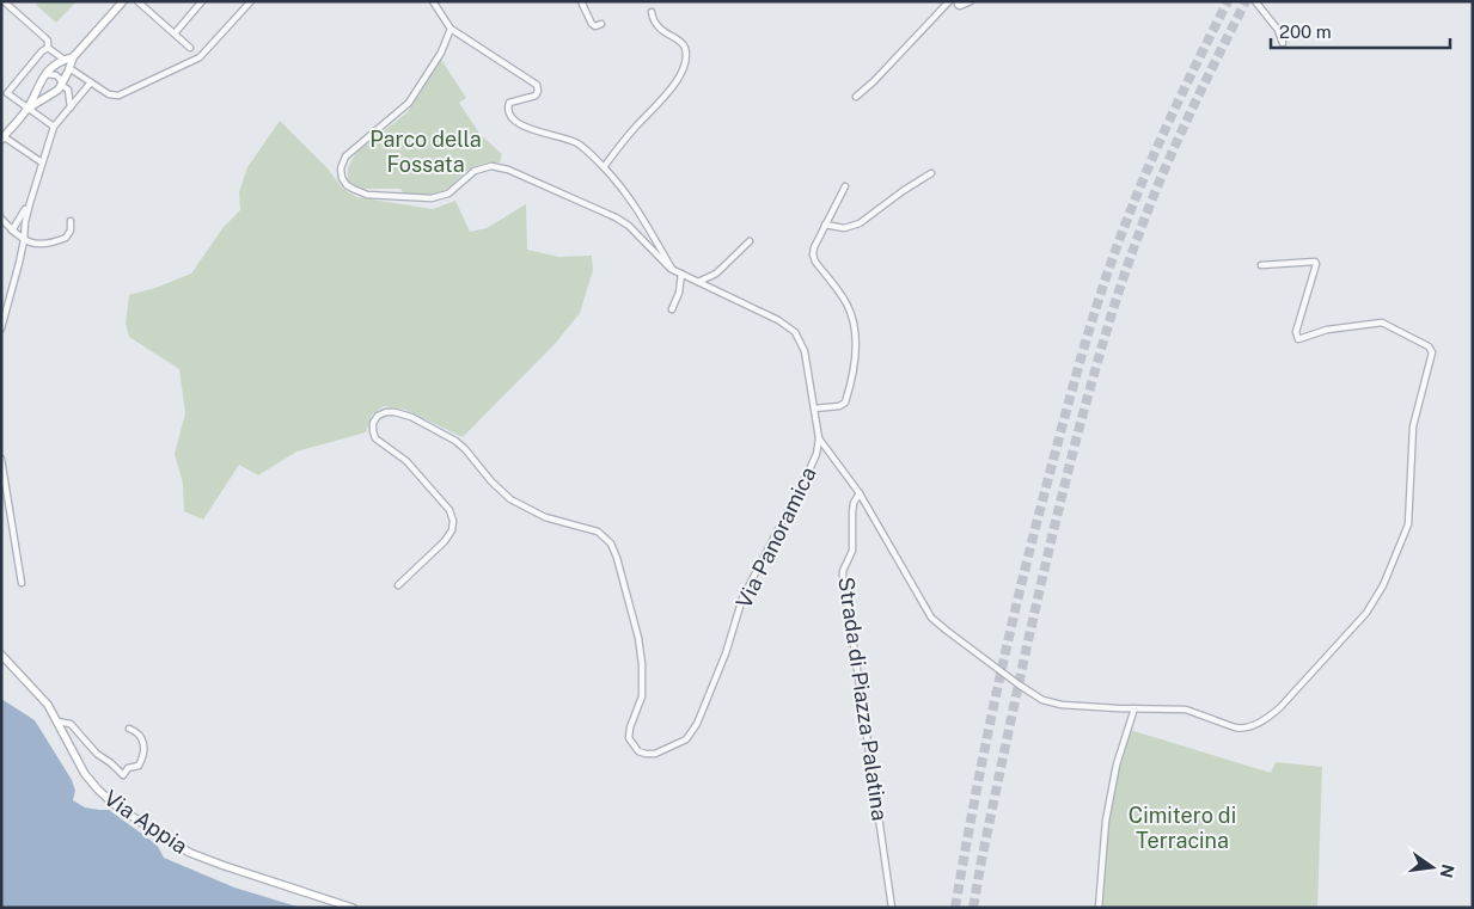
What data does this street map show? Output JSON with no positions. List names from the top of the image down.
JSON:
{
  "streets": {
    "main road": ["Via Appia"],
    "street": ["Via Panoramica", "Strada di Piazza Palatina"]
  },
  "parks": ["Parco della Fossata", "Cimitero di Terracina"],
  "scale_bar": "200 m",
  "north": "right"
}
